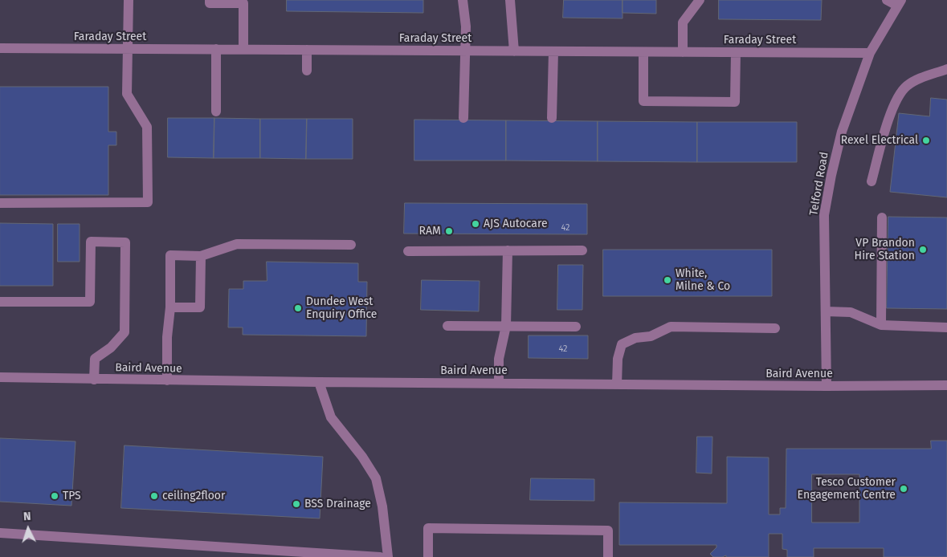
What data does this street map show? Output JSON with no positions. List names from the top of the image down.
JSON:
{
  "streets": {
    "street": ["Faraday Street", "Telford Road", "Baird Avenue"]
  },
  "crossings": [
    ["Faraday Street", "Telford Road"],
    ["Telford Road", "Baird Avenue"]
  ],
  "places": [
    "Rexel Electrical",
    "AJS Autocare",
    "RAM",
    "VP Brandon Hire Station",
    "White, Milne & Co",
    "Dundee West Enquiry Office",
    "Tesco Customer Engagement Centre",
    "TPS",
    "ceiling2floor",
    "BSS Drainage"
  ],
  "house_numbers": ["42", "42"],
  "north": "top"
}
